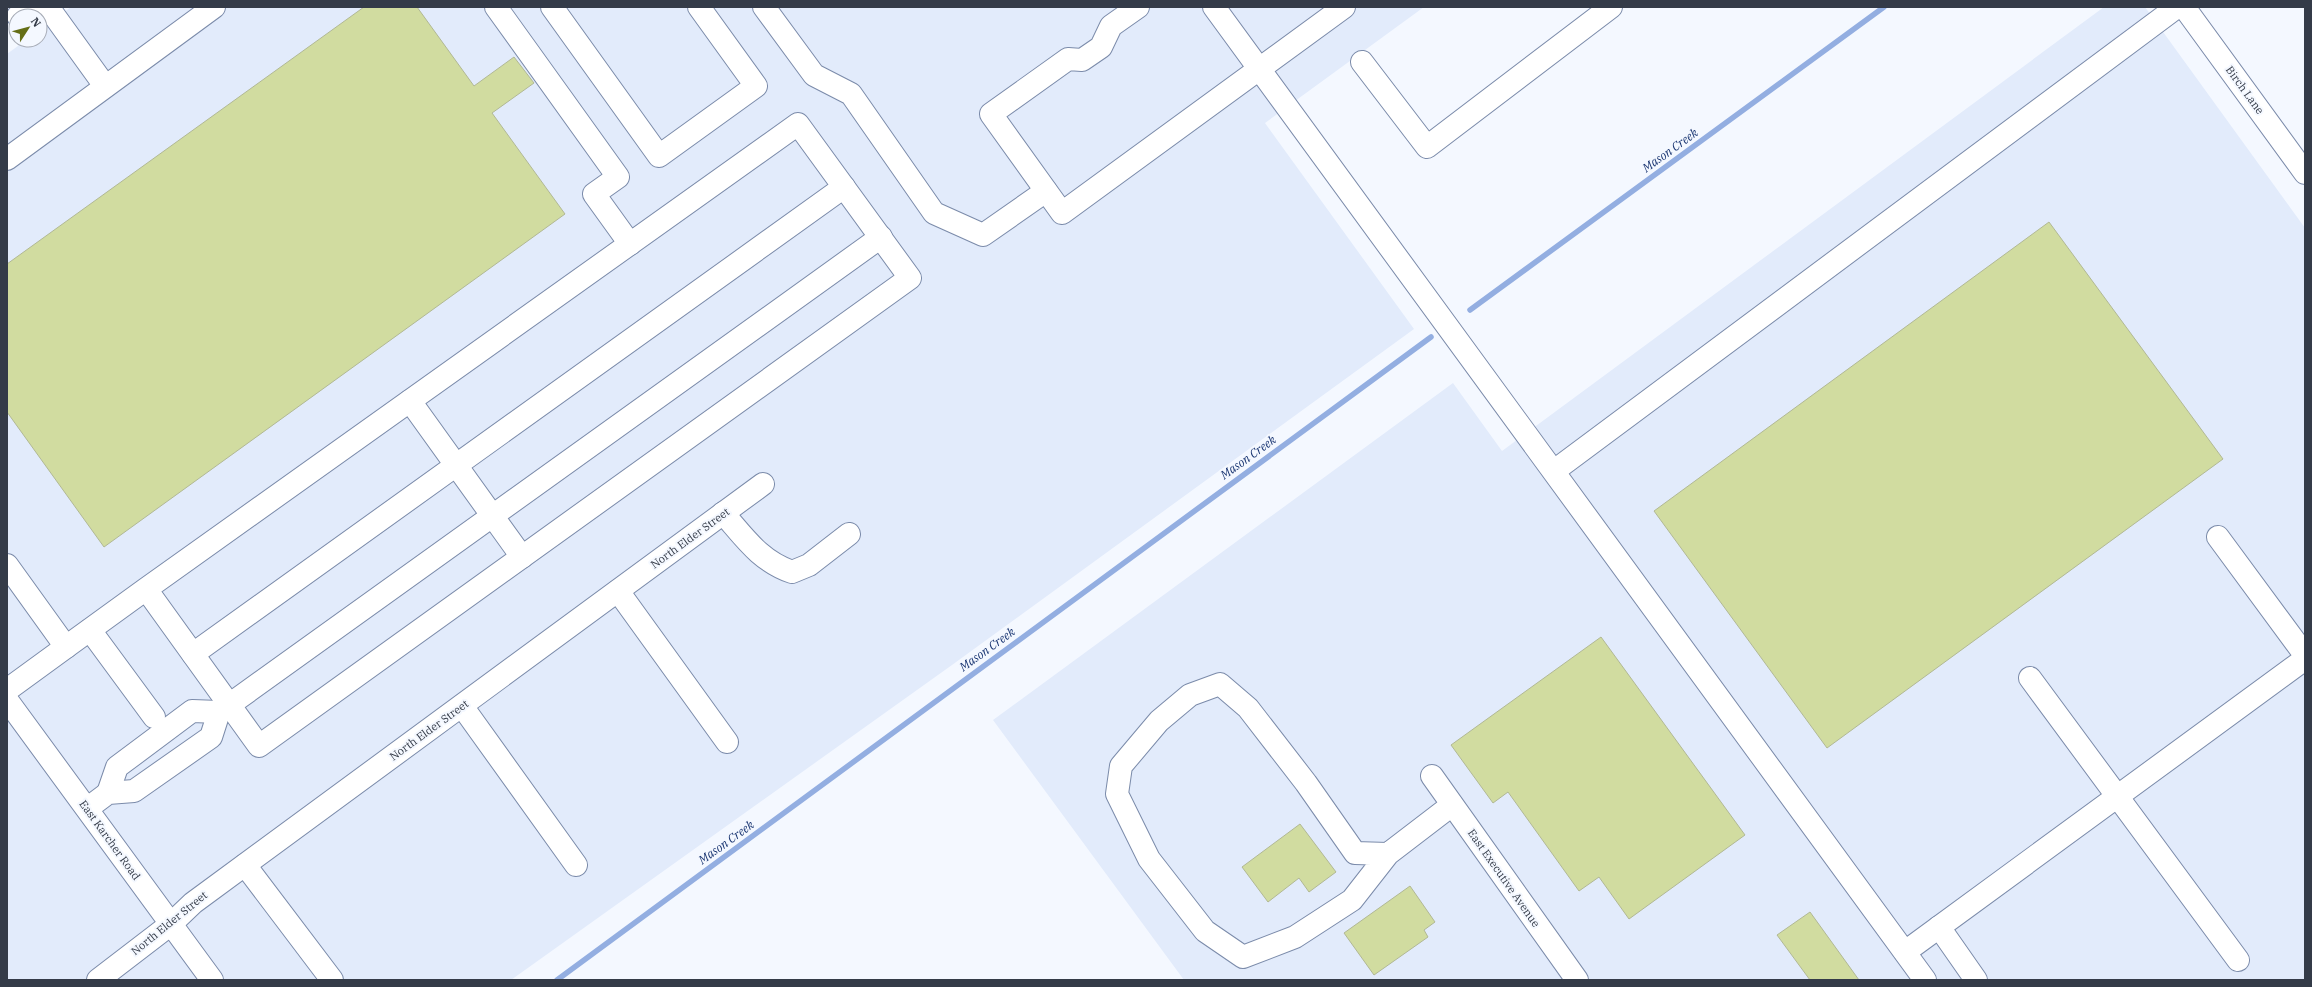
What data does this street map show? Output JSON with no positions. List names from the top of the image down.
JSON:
{
  "streets": {
    "street": [
      "Birch Lane",
      "North Elder Street",
      "East Karcher Road",
      "East Executive Avenue"
    ]
  },
  "crossings": [
    ["North Elder Street", "East Karcher Road"]
  ],
  "water": ["Mason Creek"],
  "north": "top right"
}
